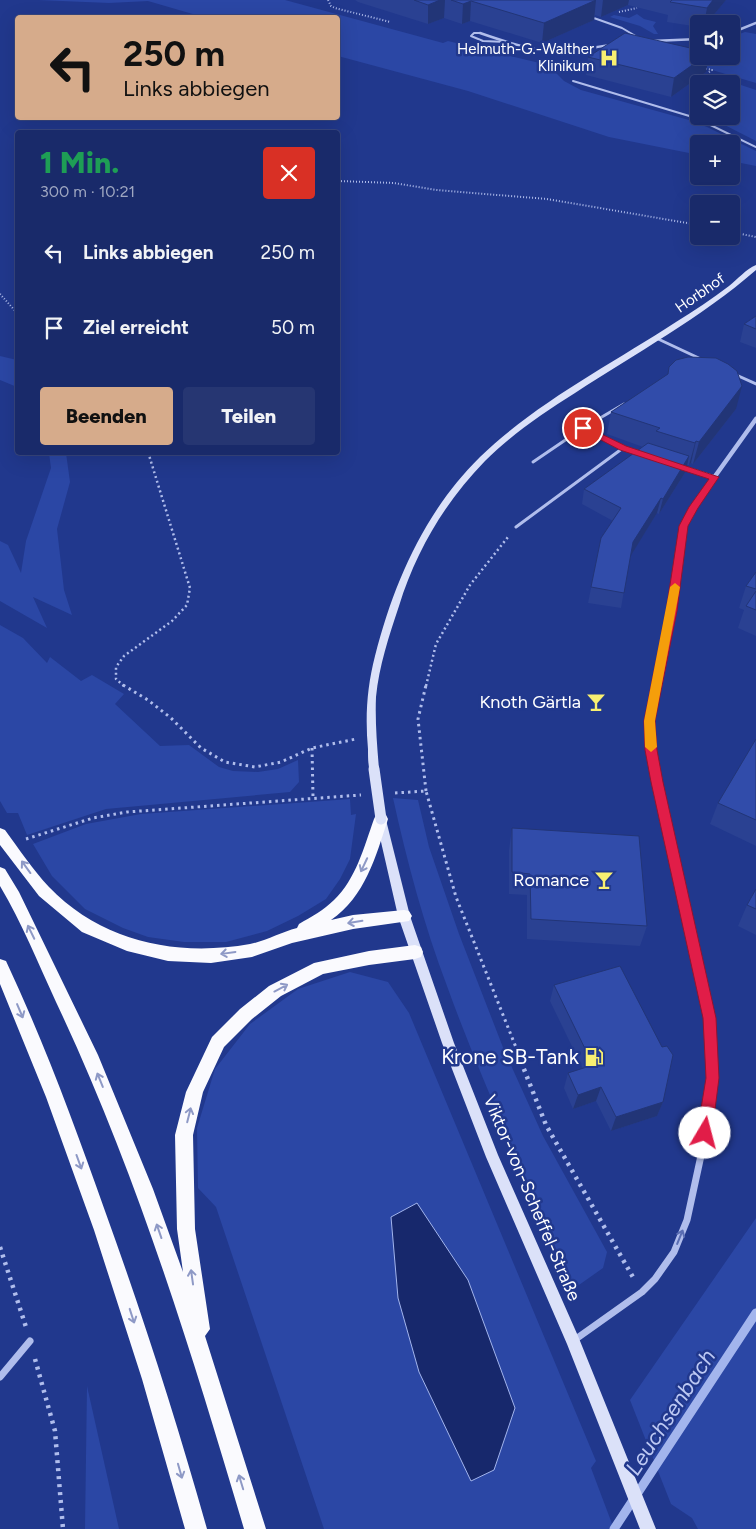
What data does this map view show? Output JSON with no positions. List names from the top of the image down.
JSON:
{
  "streets": {
    "main road": ["Horbhof", "Viktor-von-Scheffel-Straße"]
  },
  "crossings": [
    ["Horbhof", "Viktor-von-Scheffel-Straße"]
  ],
  "water": ["Leuchsenbach"],
  "places": {
    "hospital": ["Helmuth-G.-Walther Klinikum"],
    "bar": ["Knoth Gärtla", "Romance"],
    "fuel station": ["Krone SB-Tank"]
  },
  "page": {
    "map_buttons": ["+", "−"],
    "turn": ["250 m", "Links abbiegen"],
    "heading": ["1 Min.", "300 m · 10:21"],
    "list": [
      {
        "name": "Links abbiegen",
        "value": "250 m"
      },
      {
        "name": "Ziel erreicht",
        "value": "50 m"
      }
    ],
    "buttons": ["Beenden", "Teilen"]
  }
}
